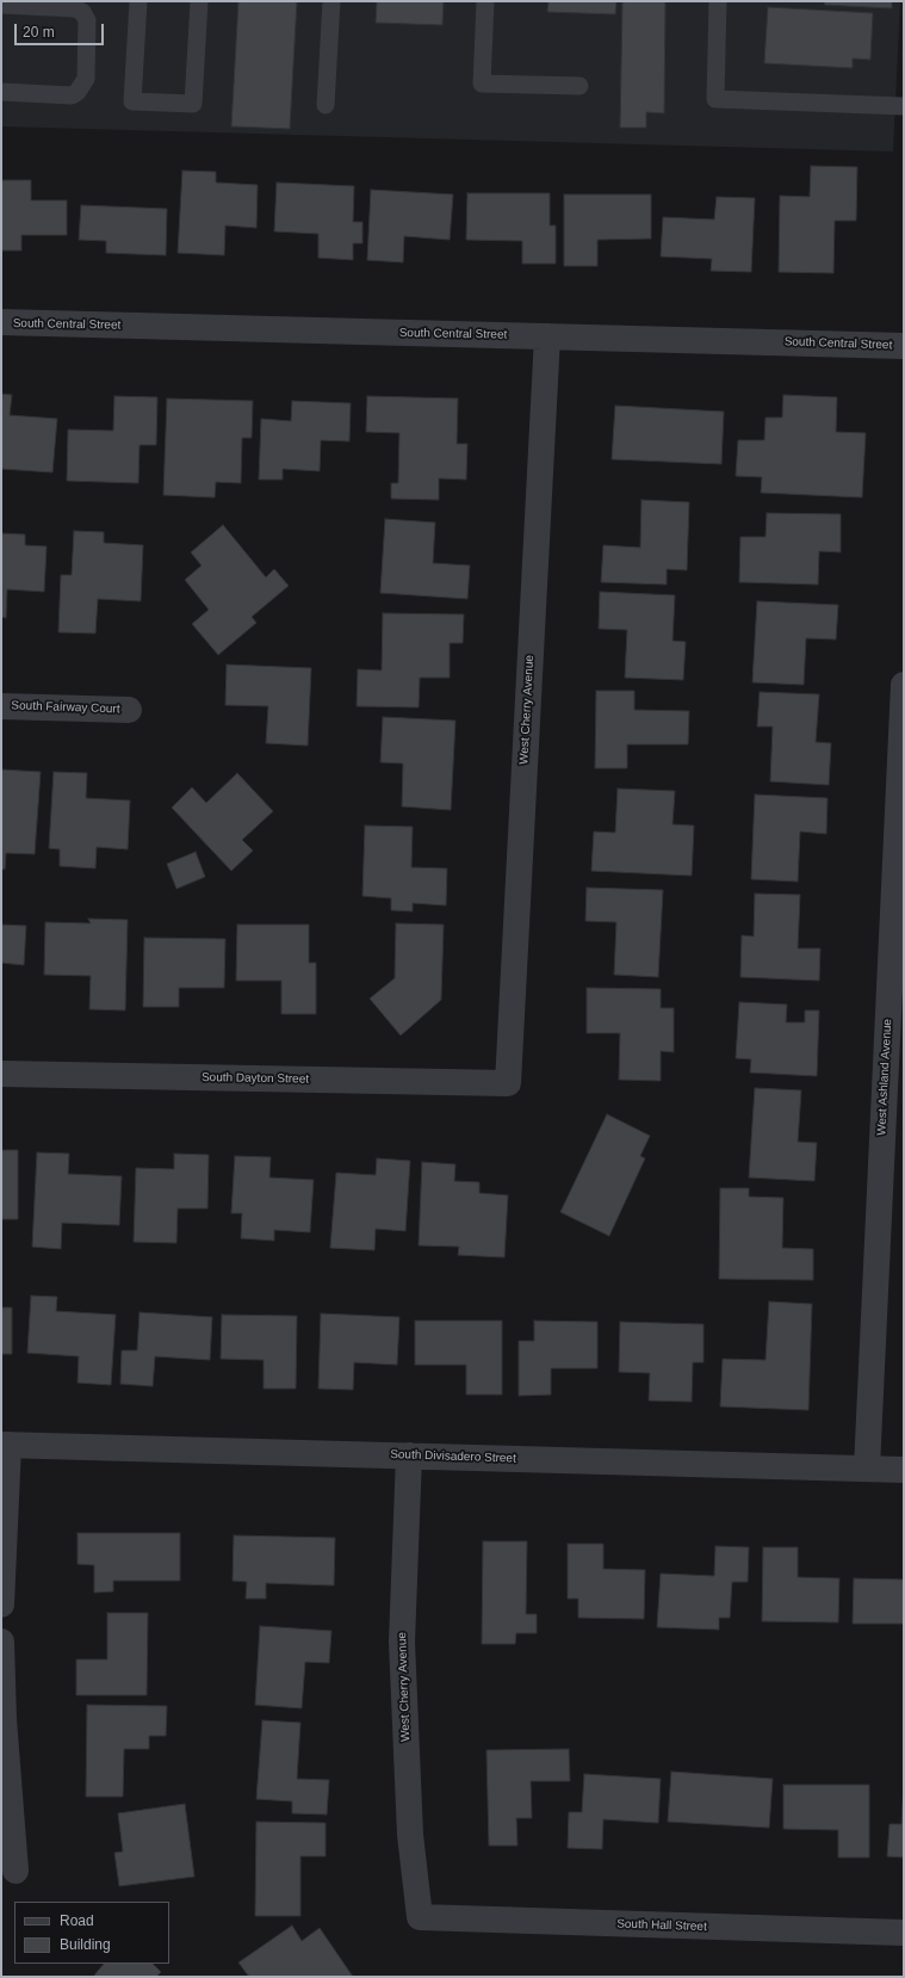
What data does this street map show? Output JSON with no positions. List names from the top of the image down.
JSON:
{
  "streets": {
    "street": [
      "South Central Street",
      "South Fairway Court",
      "West Cherry Avenue",
      "West Ashland Avenue",
      "South Dayton Street",
      "South Divisadero Street",
      "South Hall Street"
    ]
  },
  "crossings": [
    ["South Central Street", "West Cherry Avenue"],
    ["West Cherry Avenue", "South Dayton Street"],
    ["West Cherry Avenue", "South Divisadero Street"],
    ["West Cherry Avenue", "South Hall Street"],
    ["West Ashland Avenue", "South Divisadero Street"]
  ],
  "legend": ["Road", "Building"],
  "scale_bar": "20 m"
}
